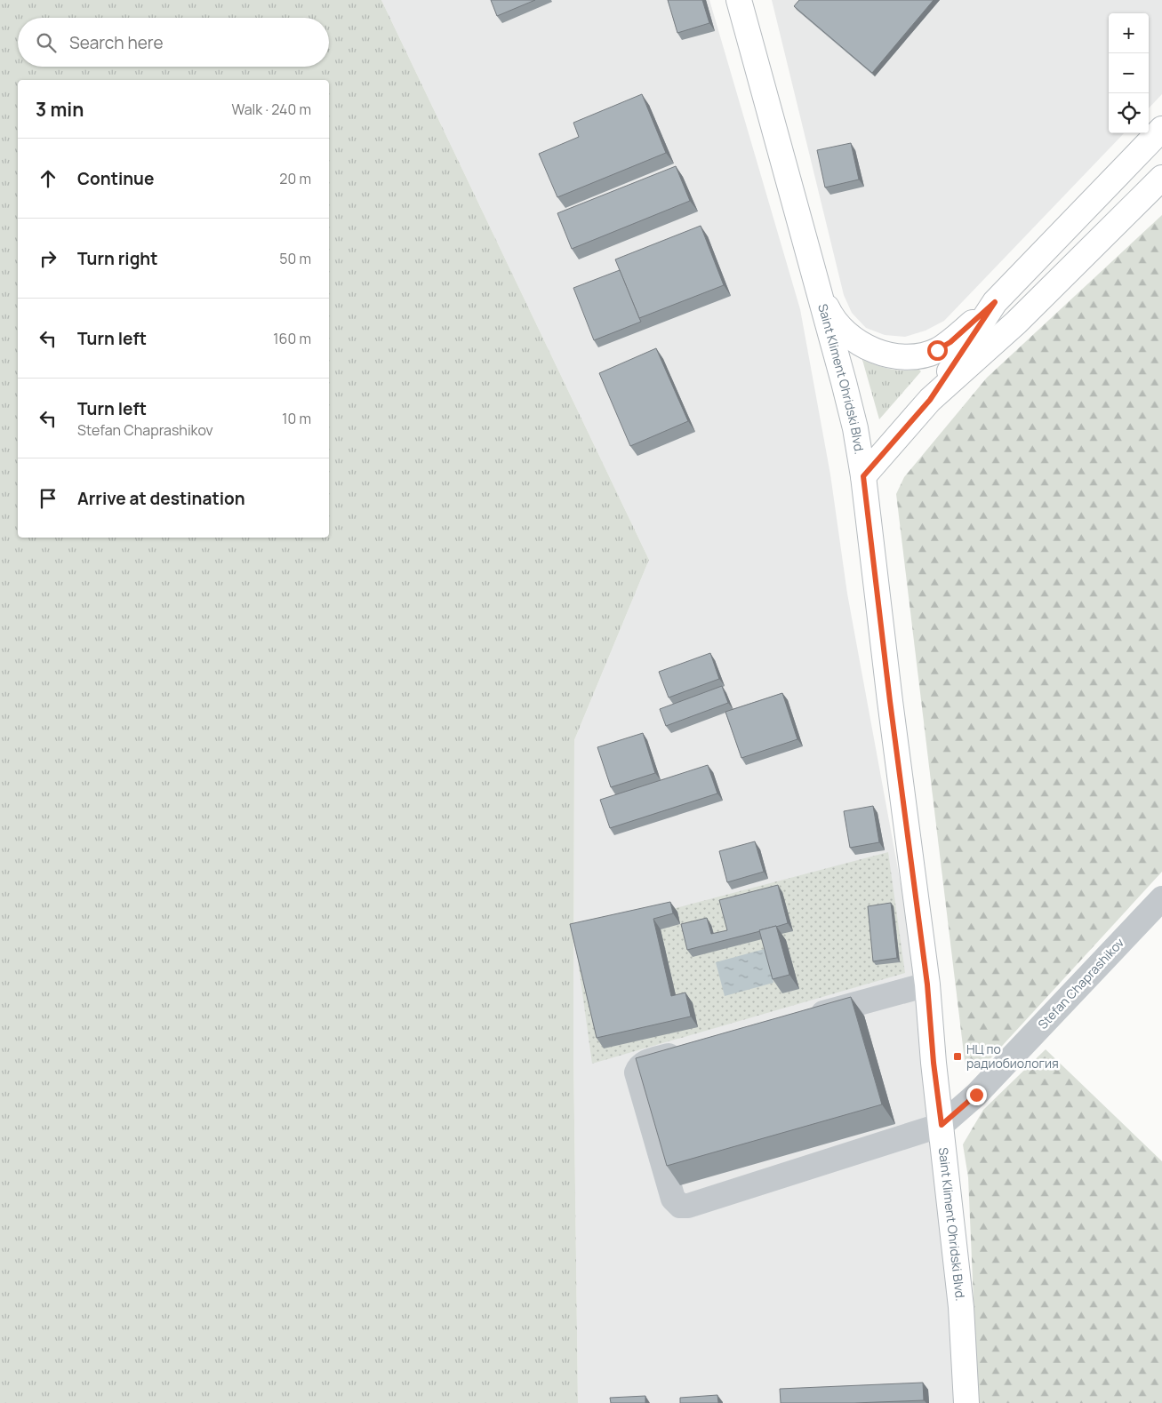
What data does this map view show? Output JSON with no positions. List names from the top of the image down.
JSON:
{
  "streets": {
    "main road": ["Saint Kliment Ohridski Blvd."],
    "street": ["Stefan Chaprashikov"]
  },
  "crossings": [
    ["Saint Kliment Ohridski Blvd.", "Stefan Chaprashikov"]
  ],
  "places": {
    "transit": ["НЦ по радиобиология"]
  },
  "page": {
    "map_buttons": ["+", "−"],
    "search": "Search here",
    "heading": ["3 min", "Walk · 240 m"],
    "list": [
      ["Continue", "20 m"],
      ["Turn right", "50 m"],
      ["Turn left", "160 m"],
      ["Turn left", "Stefan Chaprashikov", "10 m"],
      "Arrive at destination"
    ]
  }
}
